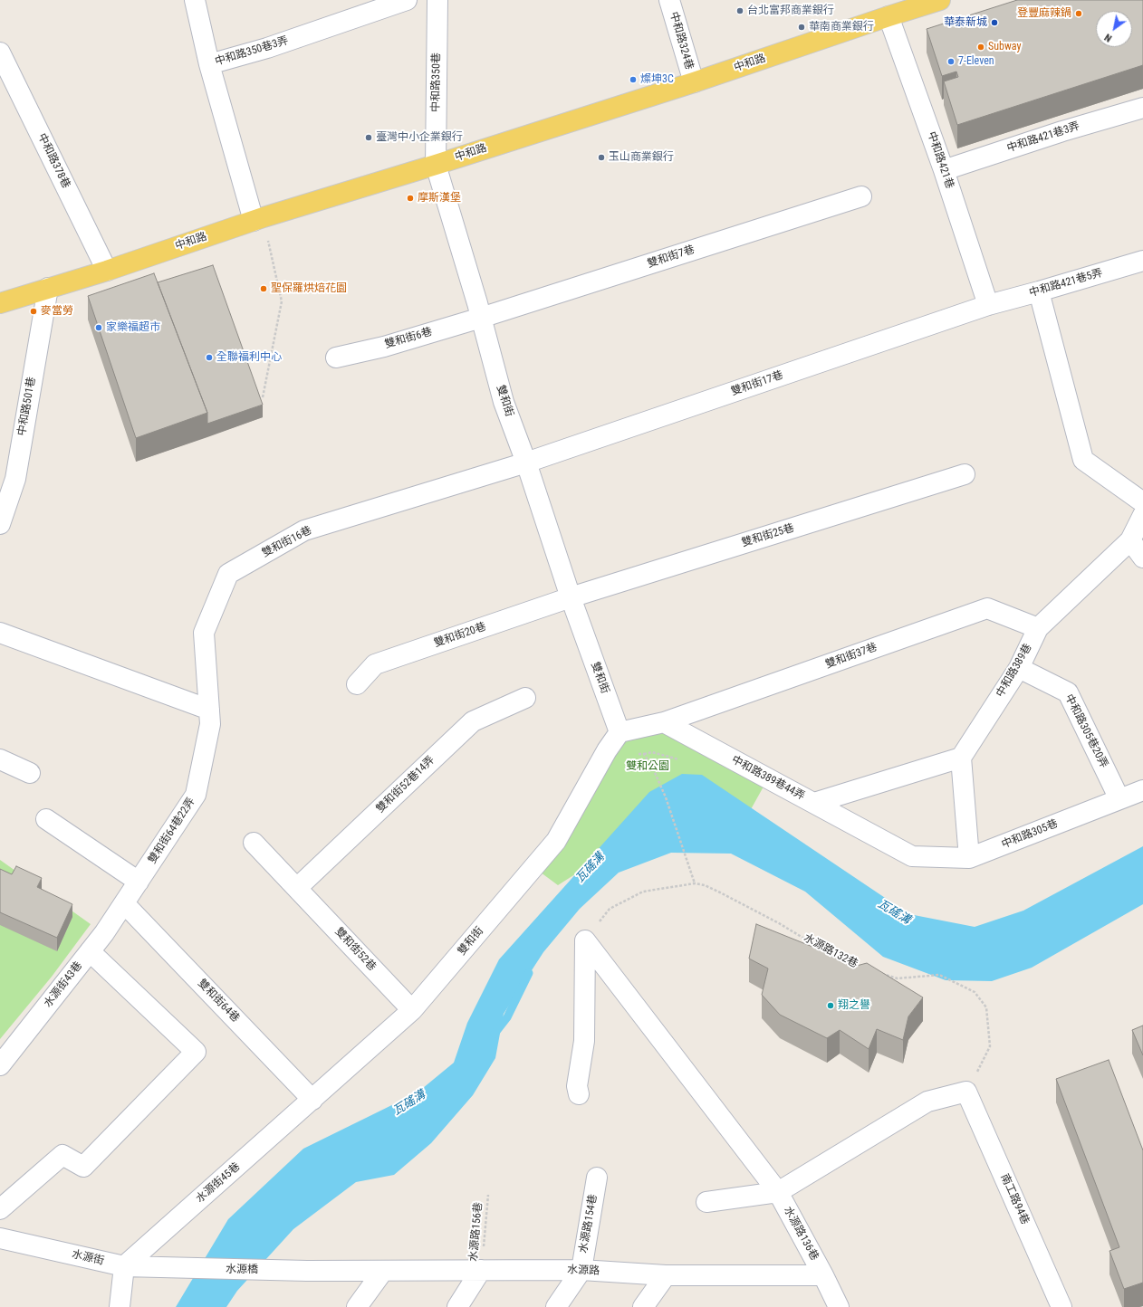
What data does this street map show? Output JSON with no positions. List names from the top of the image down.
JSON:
{
  "streets": {
    "main road": ["中和路"],
    "street": [
      "中和路324巷",
      "中和路350巷3弄",
      "中和路350巷",
      "中和路421巷3弄",
      "中和路421巷",
      "中和路378巷",
      "雙和街7巷",
      "中和路421巷5弄",
      "雙和街6巷",
      "雙和街17巷",
      "雙和街",
      "中和路501巷",
      "雙和街25巷",
      "雙和街16巷",
      "雙和街20巷",
      "雙和街37巷",
      "中和路389巷",
      "中和路305巷20弄",
      "中和路389巷44弄",
      "雙和街52巷14弄",
      "雙和街64巷22弄",
      "中和路305巷",
      "雙和街52巷",
      "水源街43巷",
      "雙和街64巷",
      "水源街45巷",
      "南工路94巷",
      "水源路154巷",
      "水源路136巷",
      "水源街",
      "水源橋",
      "水源路"
    ],
    "path": ["水源路132巷", "水源路156巷"]
  },
  "crossings": [
    ["中和路324巷", "中和路"],
    ["中和路350巷3弄", "中和路"],
    ["中和路", "中和路350巷"],
    ["中和路", "中和路421巷"],
    ["中和路", "中和路378巷"],
    ["中和路", "雙和街"],
    ["中和路", "中和路501巷"],
    ["中和路350巷", "雙和街"],
    ["中和路421巷3弄", "中和路421巷"],
    ["中和路421巷", "中和路421巷5弄"],
    ["中和路421巷", "雙和街17巷"],
    ["雙和街7巷", "雙和街6巷"],
    ["雙和街7巷", "雙和街"],
    ["中和路421巷5弄", "雙和街17巷"],
    ["雙和街6巷", "雙和街"],
    ["雙和街17巷", "雙和街"],
    ["雙和街17巷", "雙和街16巷"],
    ["雙和街", "雙和街25巷"],
    ["雙和街", "雙和街16巷"],
    ["雙和街", "雙和街20巷"],
    ["雙和街", "雙和街52巷"],
    ["雙和街", "雙和街64巷"],
    ["雙和街", "水源街45巷"],
    ["雙和街25巷", "雙和街20巷"],
    ["雙和街16巷", "雙和街64巷22弄"],
    ["雙和街37巷", "中和路389巷"],
    ["雙和街37巷", "中和路389巷44弄"],
    ["中和路389巷", "中和路305巷20弄"],
    ["中和路305巷20弄", "中和路305巷"],
    ["中和路389巷44弄", "中和路305巷"],
    ["雙和街52巷14弄", "雙和街52巷"],
    ["雙和街64巷22弄", "水源街43巷"],
    ["雙和街64巷22弄", "雙和街64巷"],
    ["水源路132巷", "水源路136巷"],
    ["水源街43巷", "雙和街64巷"],
    ["雙和街64巷", "水源街45巷"],
    ["水源街45巷", "水源街"],
    ["水源路154巷", "水源路"],
    ["水源路156巷", "水源路"],
    ["水源路136巷", "水源路"],
    ["水源街", "水源橋"],
    ["水源橋", "水源路"]
  ],
  "water": ["瓦磘溝"],
  "parks": ["雙和公園"],
  "places": [
    "台北富邦商業銀行",
    "登豐麻辣鍋",
    "華泰新城",
    "華南商業銀行",
    "Subway",
    "7-Eleven",
    "燦坤3C",
    "臺灣中小企業銀行",
    "玉山商業銀行",
    "摩斯漢堡",
    "聖保羅烘焙花園",
    "麥當勞",
    "家樂福超市",
    "全聯福利中心",
    "翔之譽"
  ],
  "north": "bottom left"
}
